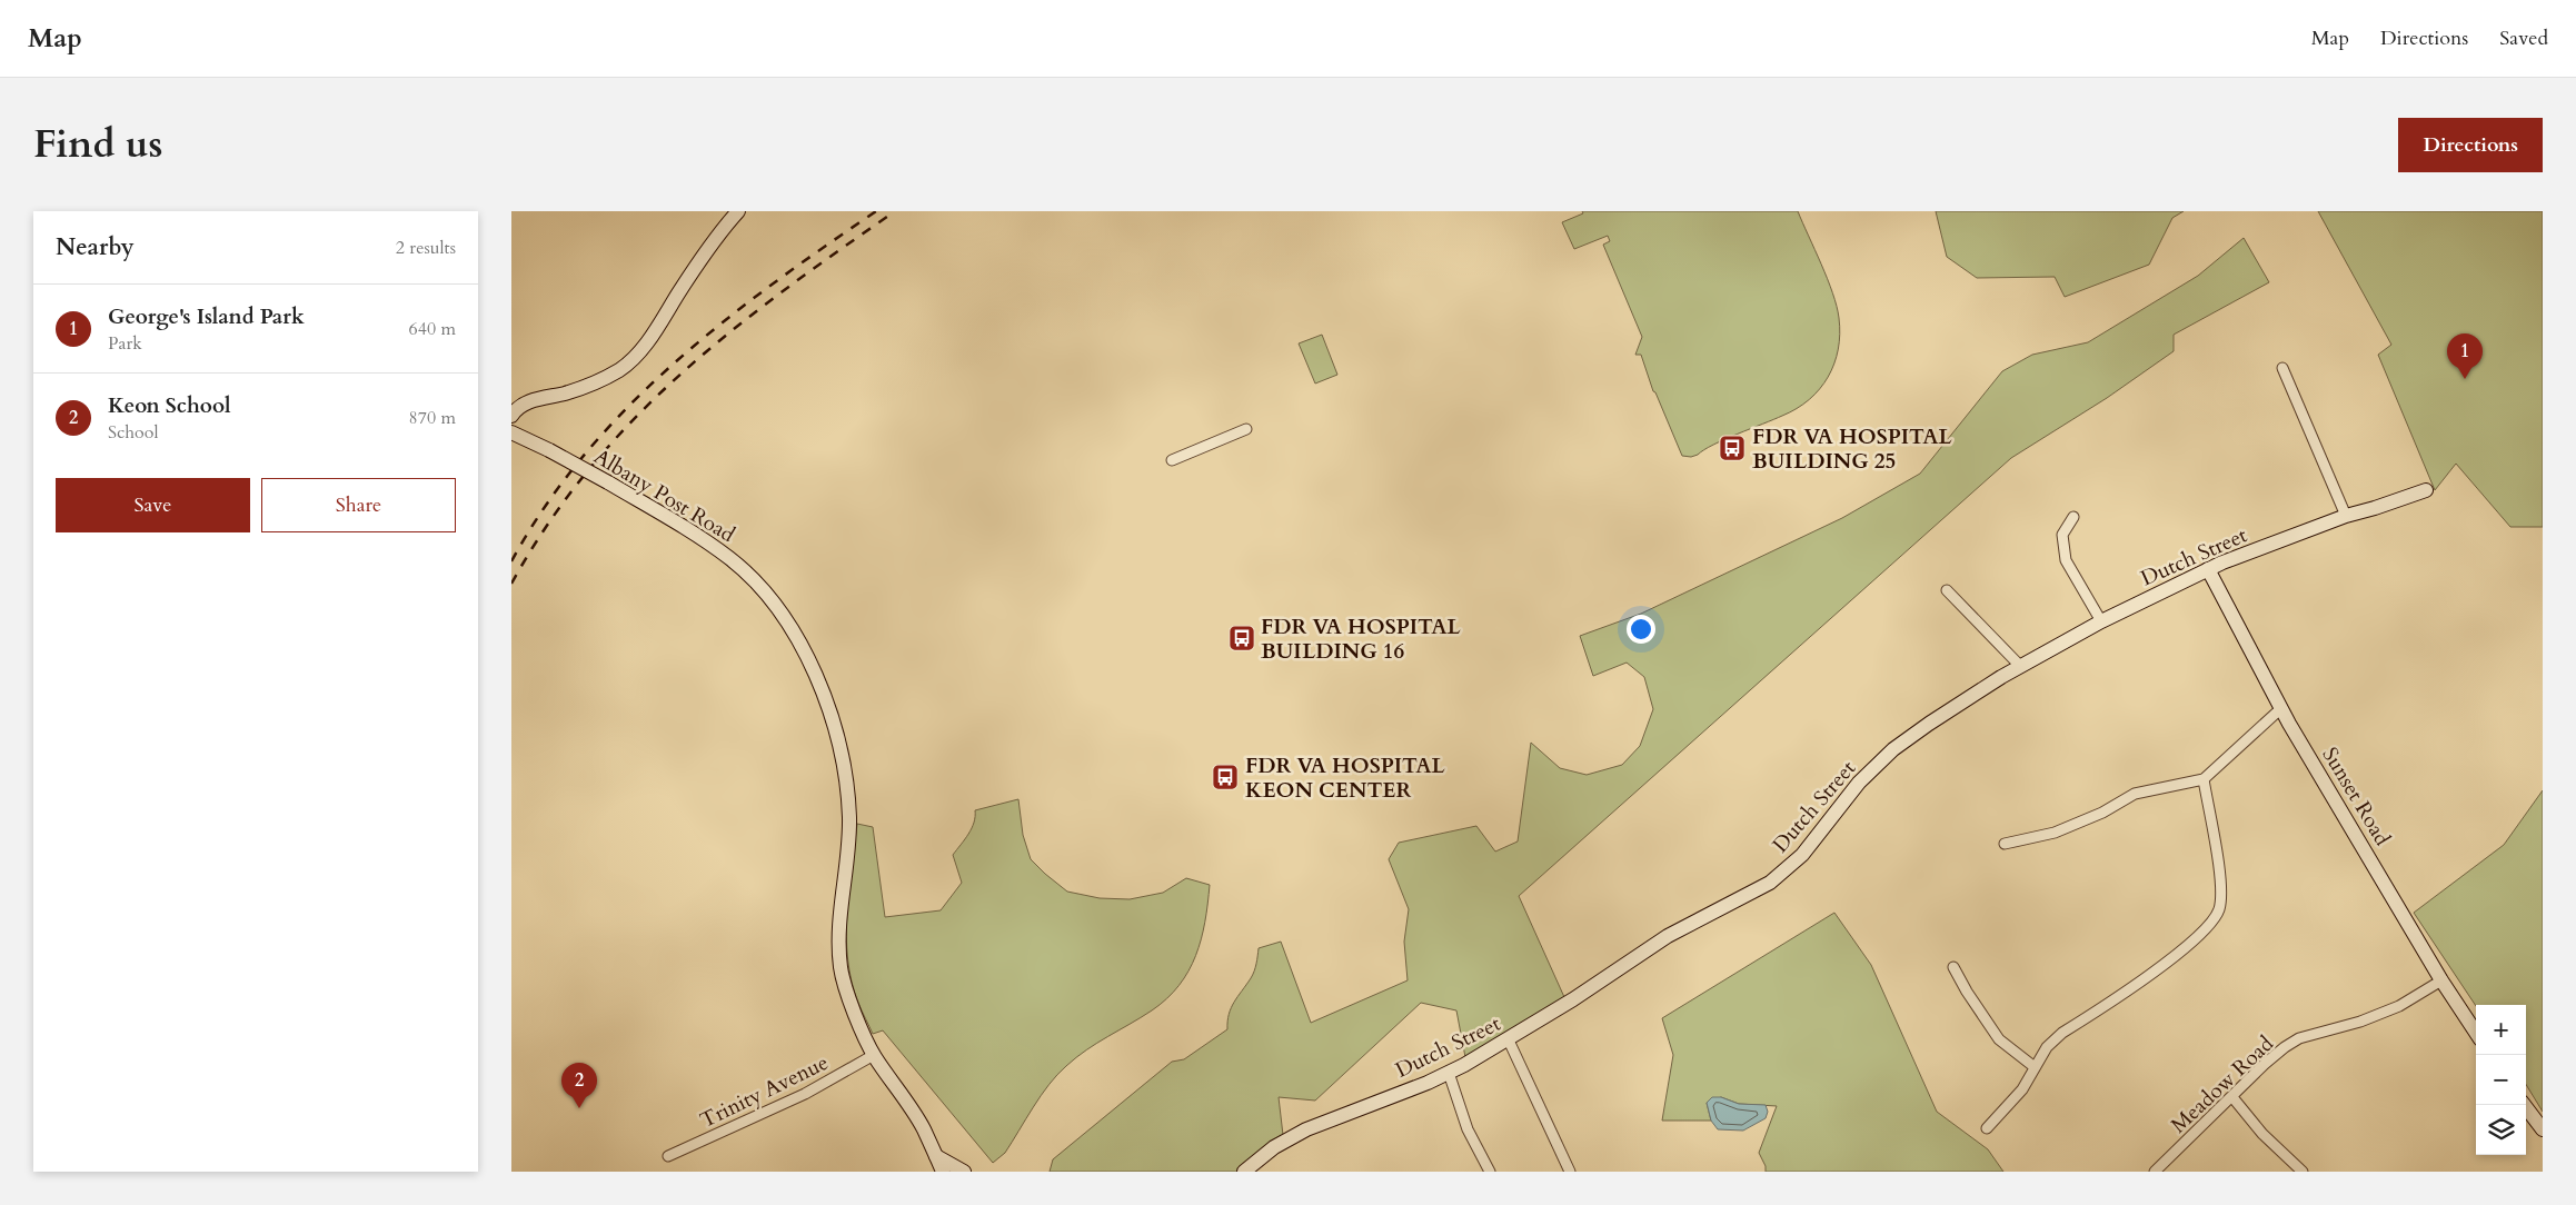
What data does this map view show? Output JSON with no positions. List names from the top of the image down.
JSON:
{
  "streets": {
    "street": [
      "Albany Post Road",
      "Dutch Street",
      "Sunset Road",
      "Meadow Road",
      "Trinity Avenue"
    ]
  },
  "crossings": [
    ["Albany Post Road", "Trinity Avenue"],
    ["Dutch Street", "Sunset Road"],
    ["Sunset Road", "Meadow Road"]
  ],
  "places": {
    "bus stop": ["FDR VA HOSPITAL BUILDING 25", "FDR VA HOSPITAL BUILDING 16", "FDR VA HOSPITAL KEON CENTER"]
  },
  "page": {
    "header": "Map",
    "nav": ["Map", "Directions", "Saved"],
    "title": "Find us",
    "buttons": [
      "Directions",
      ["Save", "Share"]
    ],
    "heading": ["Nearby", "2 results"],
    "list": [
      {
        "mark": "1",
        "name": "George's Island Park",
        "note": "Park",
        "value": "640 m"
      },
      {
        "mark": "2",
        "name": "Keon School",
        "note": "School",
        "value": "870 m"
      }
    ],
    "pins": ["1", "2"],
    "map_buttons": ["+", "−"]
  }
}
